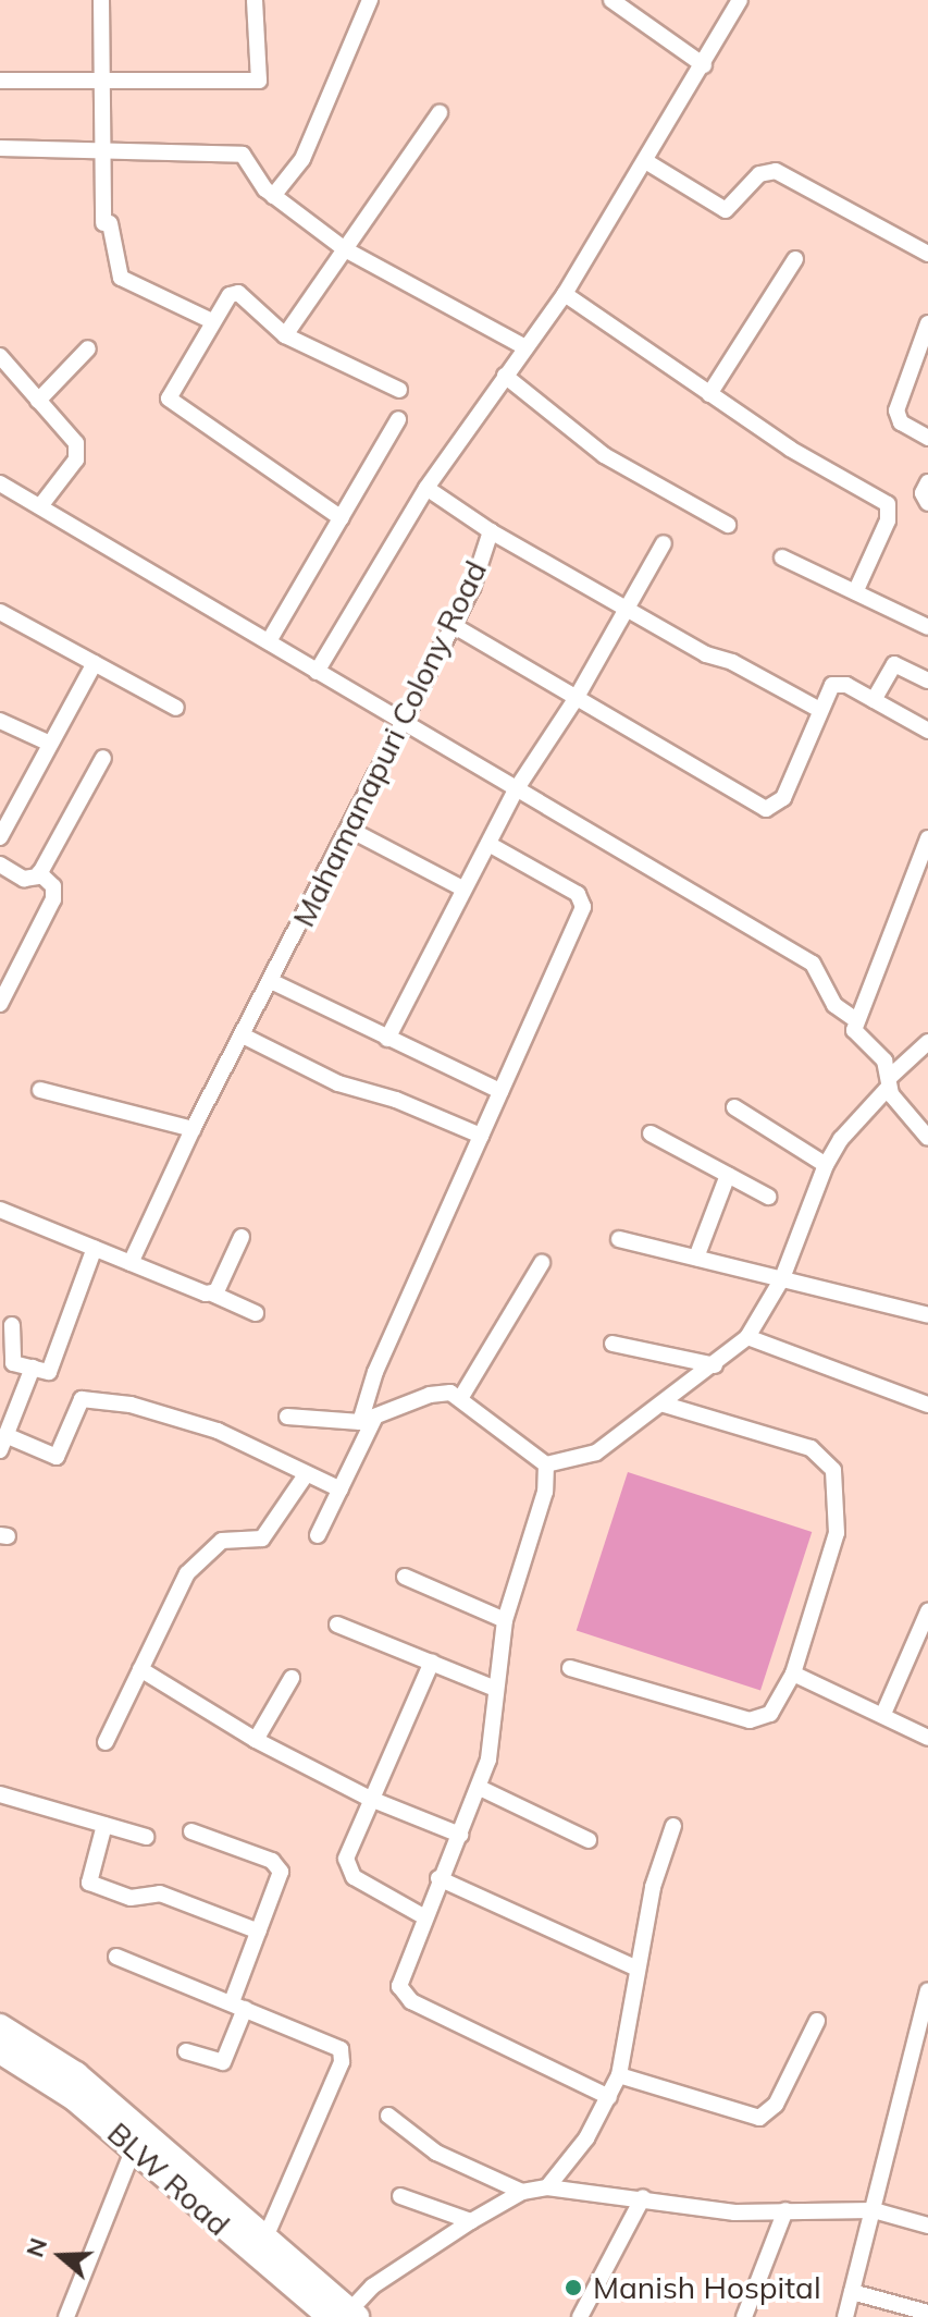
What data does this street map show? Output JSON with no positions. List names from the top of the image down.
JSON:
{
  "streets": {
    "main road": ["BLW Road"],
    "street": ["Mahamanapuri Colony Road"]
  },
  "places": ["Manish Hospital"],
  "north": "left"
}
